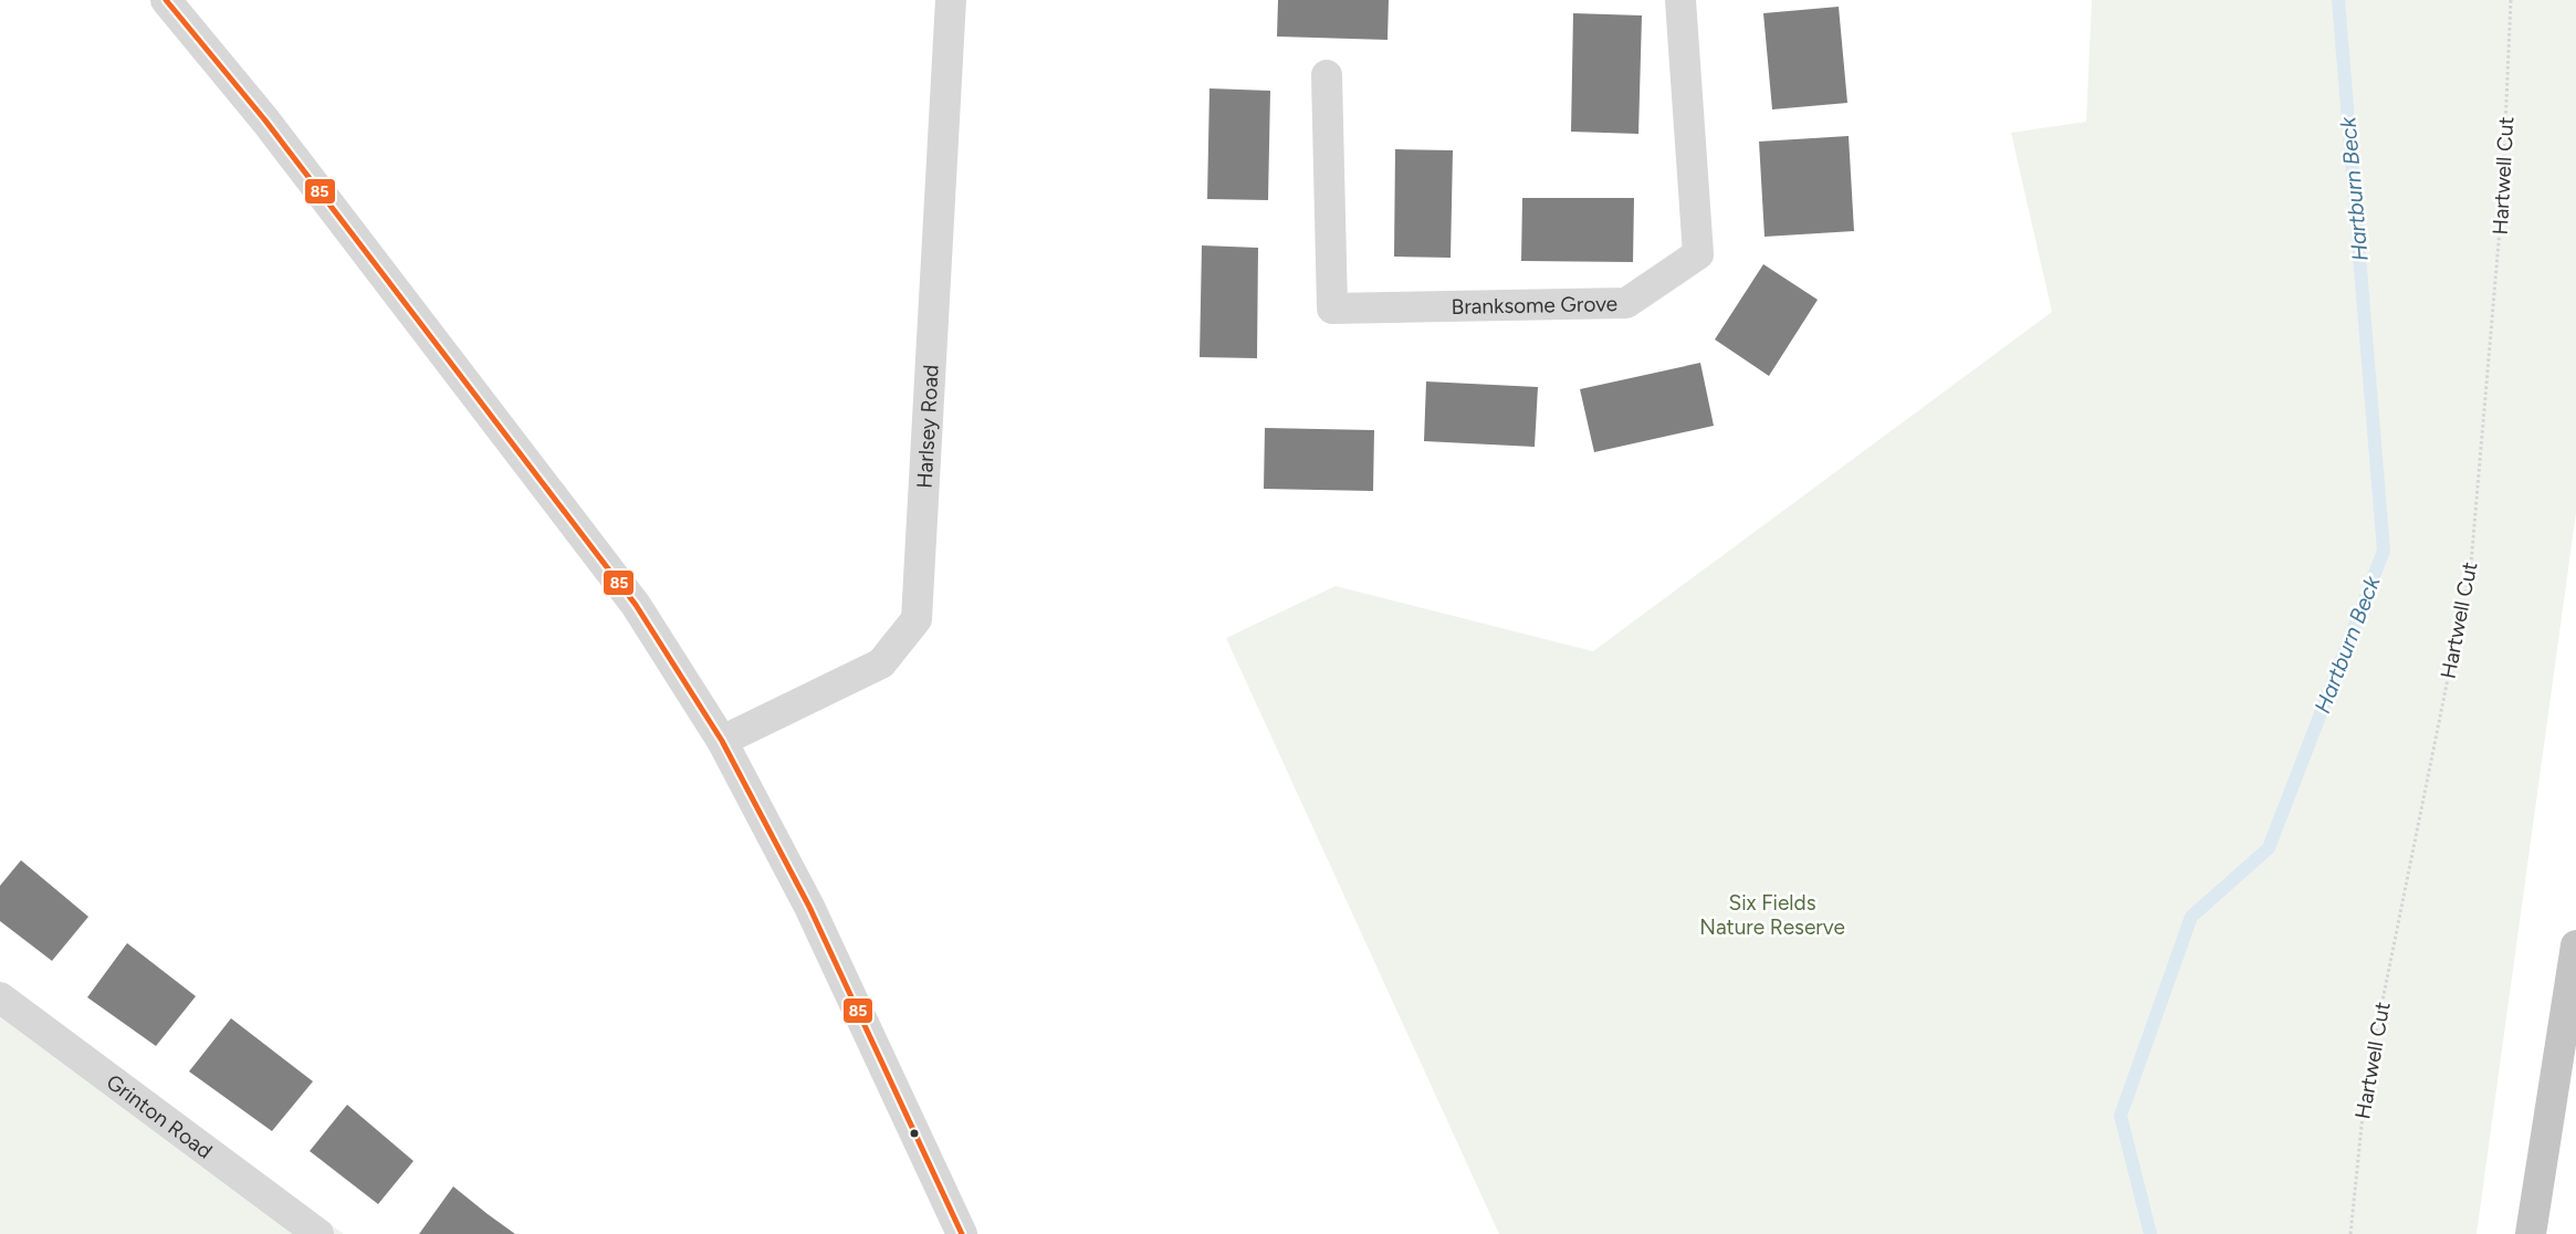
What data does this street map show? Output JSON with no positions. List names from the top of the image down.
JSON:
{
  "streets": {
    "street": ["Branksome Grove", "Harlsey Road", "Grinton Road"],
    "path": ["Hartwell Cut"]
  },
  "water": ["Hartburn Beck"],
  "parks": ["Six Fields Nature Reserve"],
  "lines": ["transit line 85"]
}
